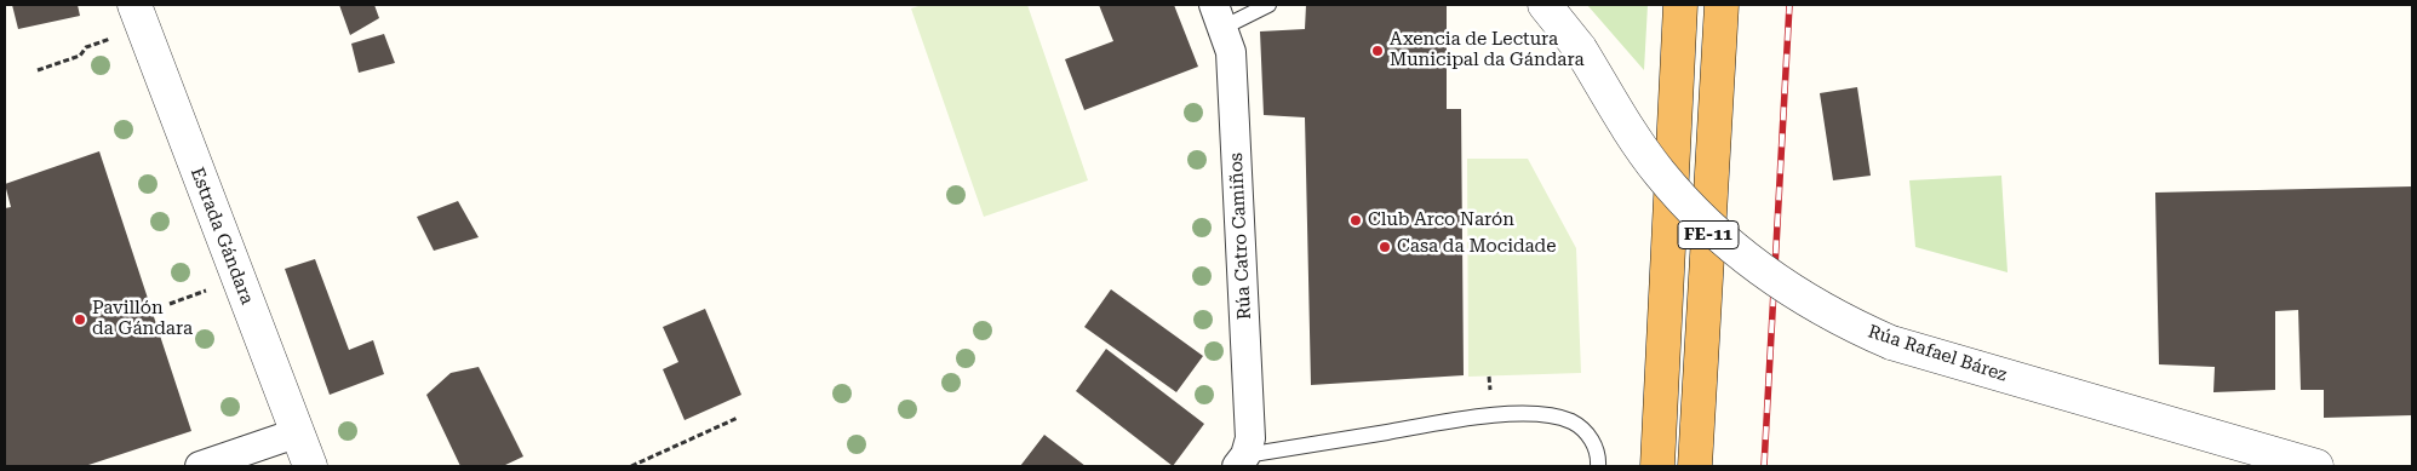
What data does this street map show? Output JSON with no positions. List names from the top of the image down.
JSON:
{
  "streets": {
    "highway": ["FE-11"],
    "street": ["Estrada Gándara", "Rúa Catro Camiños", "Rúa Rafael Bárez"]
  },
  "places": [
    "Axencia de Lectura Municipal da Gándara",
    "Club Arco Narón",
    "Casa da Mocidade",
    "Pavillón da Gándara"
  ]
}
